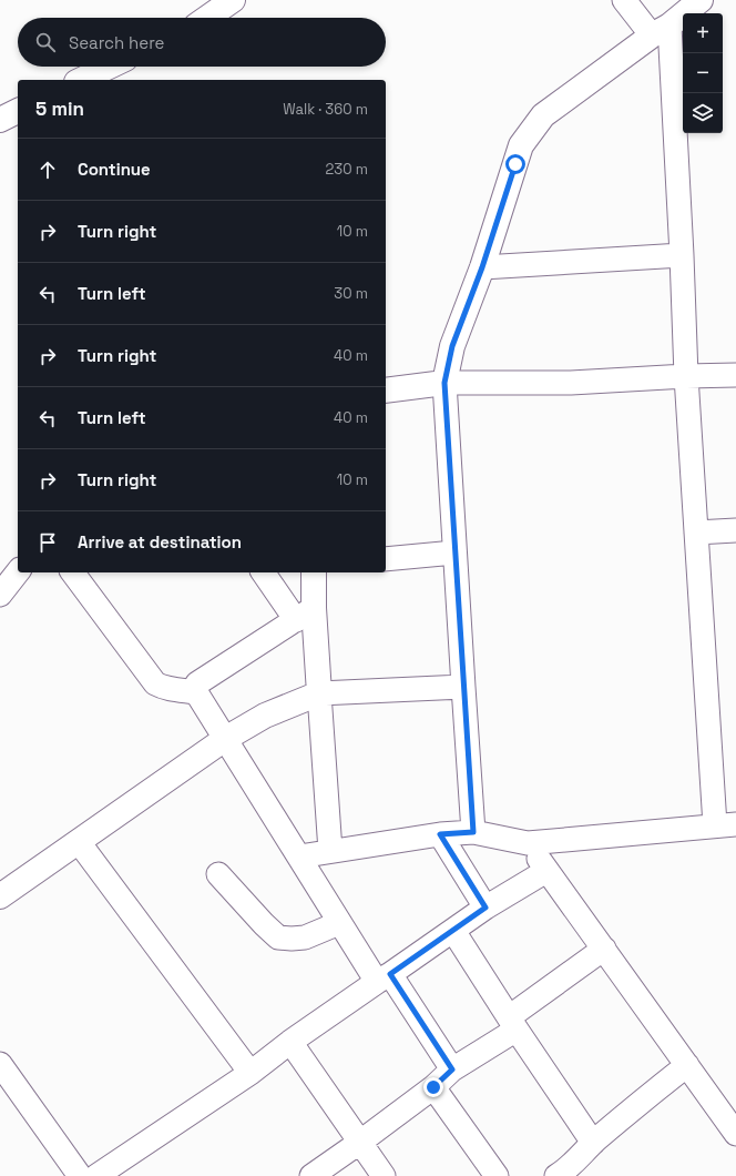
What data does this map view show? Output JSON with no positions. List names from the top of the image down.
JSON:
{
  "page": {
    "map_buttons": ["+", "−"],
    "search": "Search here",
    "heading": ["5 min", "Walk · 360 m"],
    "list": [
      ["Continue", "230 m"],
      ["Turn right", "10 m"],
      ["Turn left", "30 m"],
      ["Turn right", "40 m"],
      ["Turn left", "40 m"],
      ["Turn right", "10 m"],
      "Arrive at destination"
    ]
  }
}
